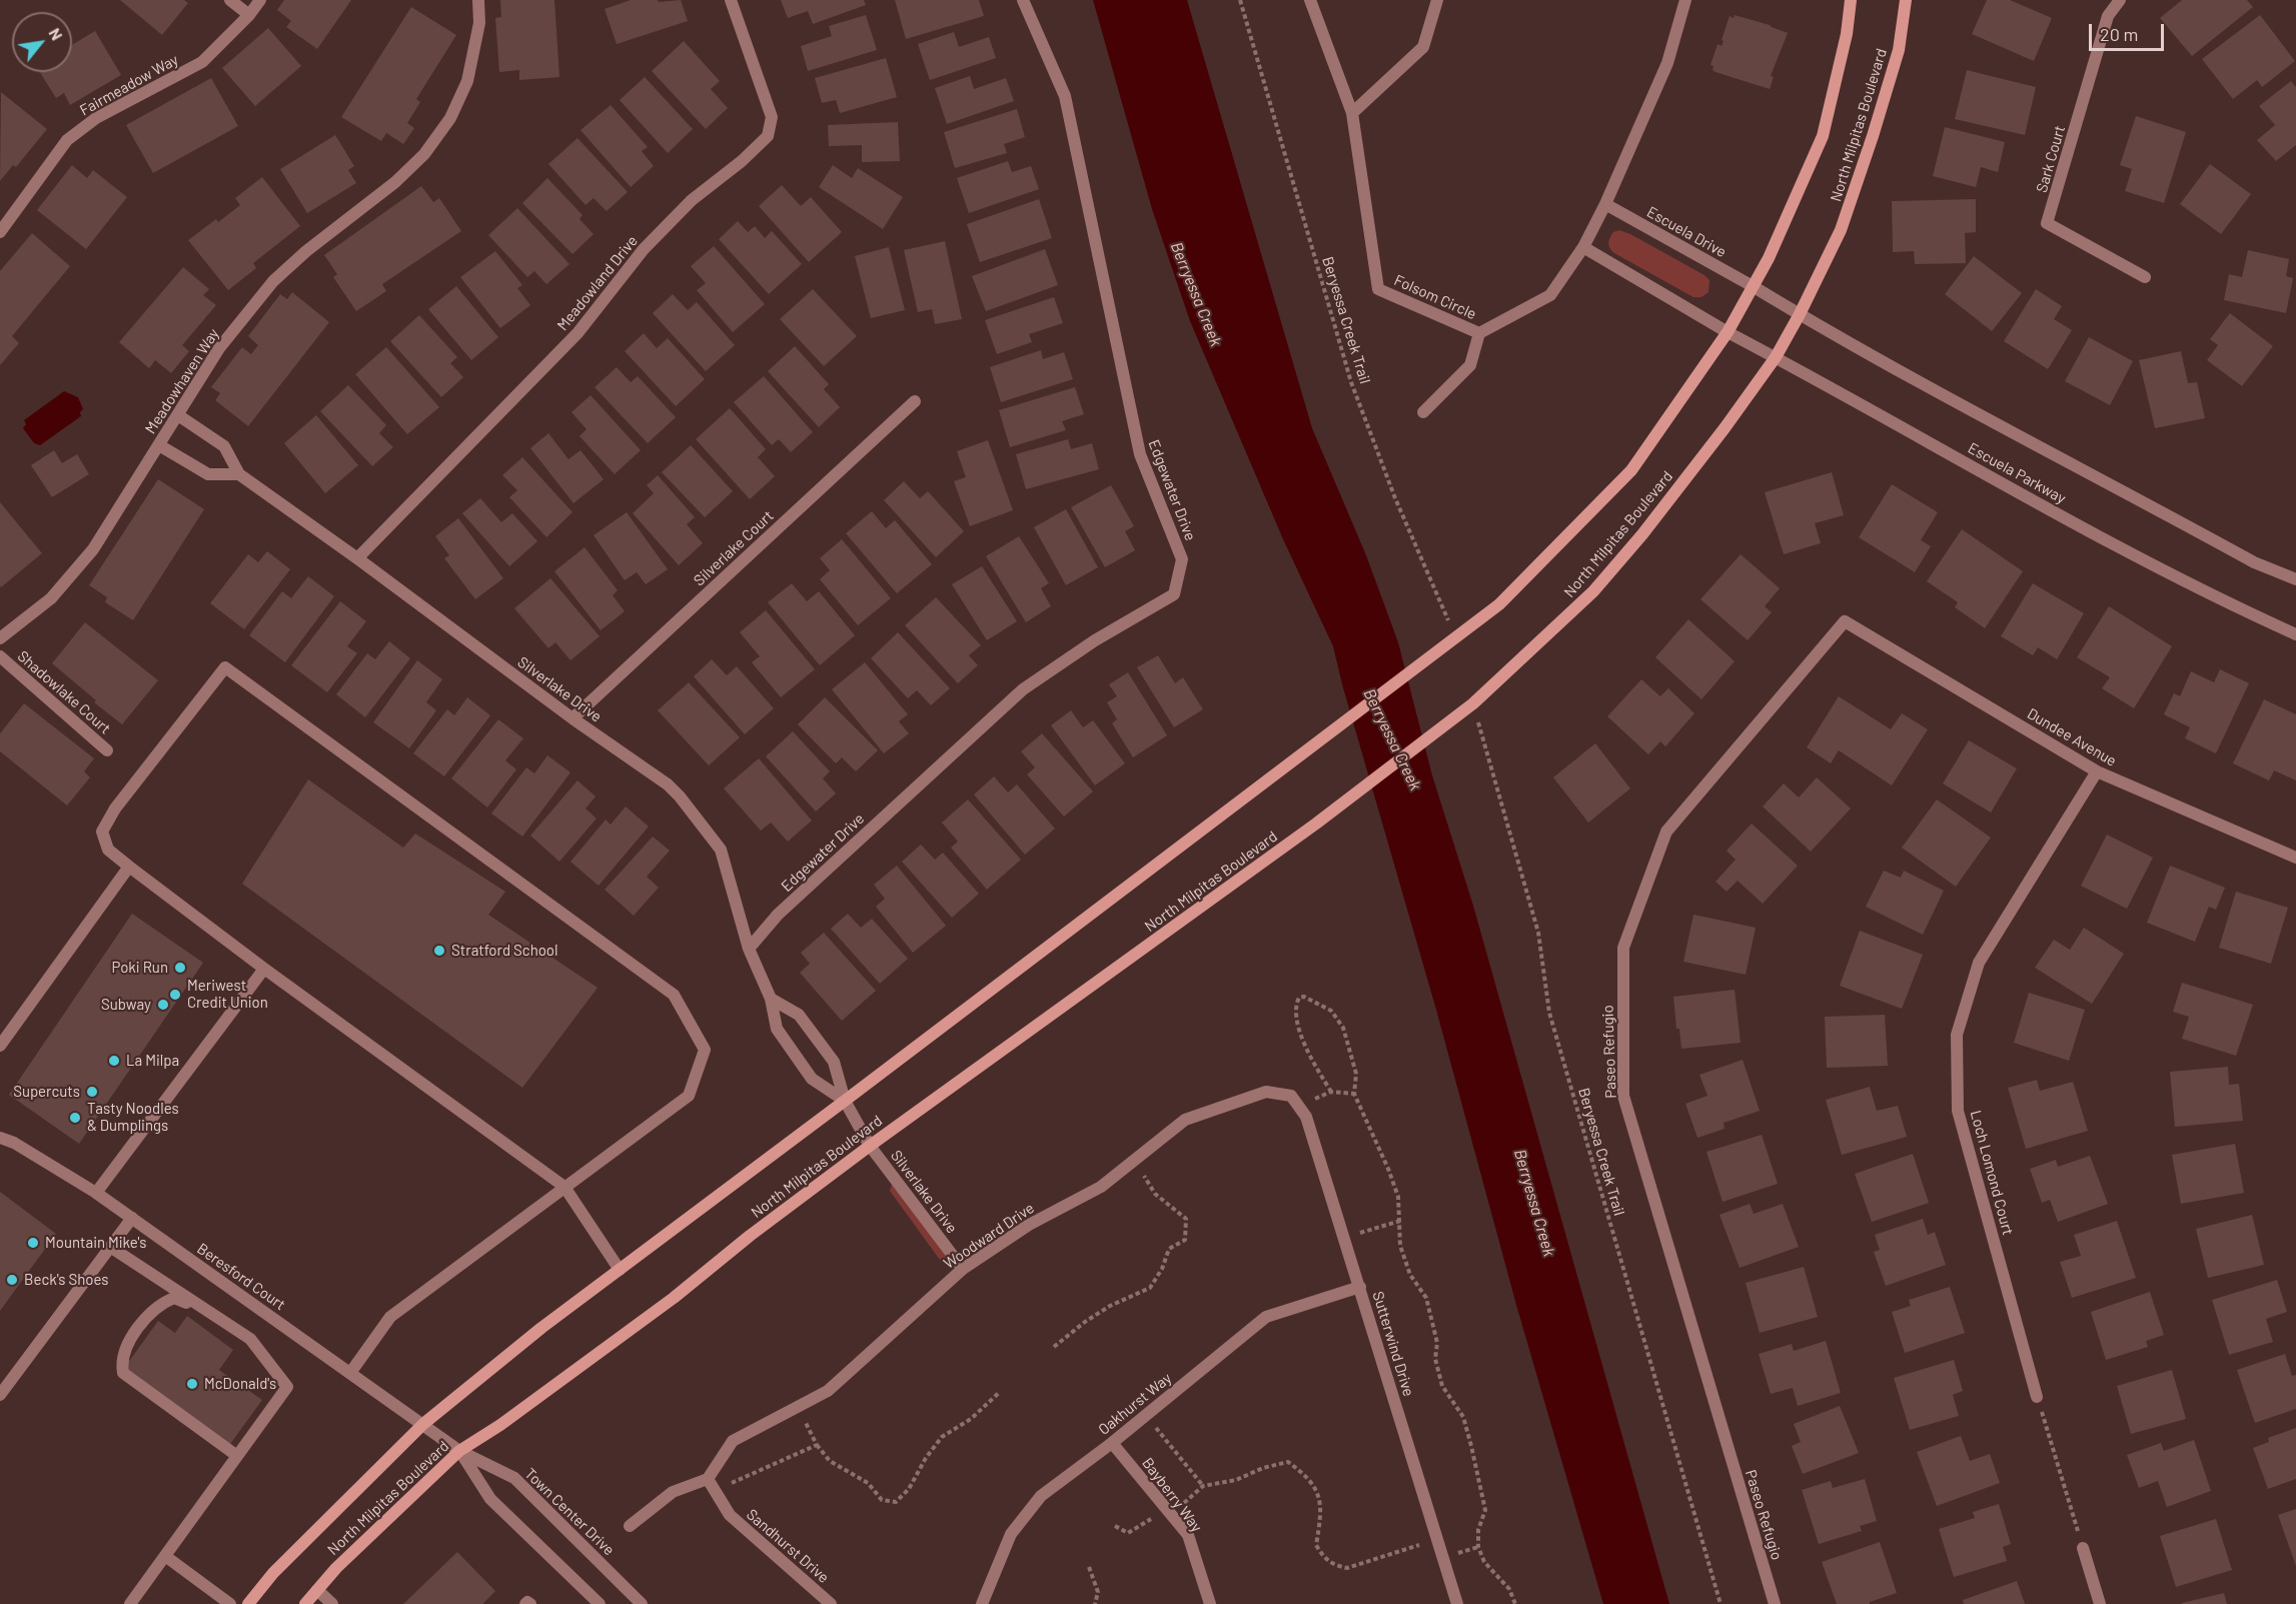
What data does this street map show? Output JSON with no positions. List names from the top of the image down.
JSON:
{
  "streets": {
    "main road": ["North Milpitas Boulevard"],
    "street": [
      "Fairmeadow Way",
      "Sark Court",
      "Escuela Drive",
      "Meadowland Drive",
      "Folsom Circle",
      "Meadowhaven Way",
      "Escuela Parkway",
      "Edgewater Drive",
      "Silverlake Court",
      "Silverlake Drive",
      "Shadowlake Court",
      "Dundee Avenue",
      "Paseo Refugio",
      "Loch Lomond Court",
      "Woodward Drive",
      "Beresford Court",
      "Sutterwind Drive",
      "Oakhurst Way",
      "Bayberry Way",
      "Town Center Drive",
      "Sandhurst Drive"
    ],
    "path": ["Beryessa Creek Trail"]
  },
  "crossings": [
    ["North Milpitas Boulevard", "Escuela Drive"],
    ["North Milpitas Boulevard", "Beryessa Creek Trail"],
    ["North Milpitas Boulevard", "Escuela Parkway"],
    ["North Milpitas Boulevard", "Silverlake Drive"],
    ["North Milpitas Boulevard", "Beresford Court"],
    ["North Milpitas Boulevard", "Town Center Drive"],
    ["Escuela Drive", "Folsom Circle"],
    ["Meadowland Drive", "Silverlake Drive"],
    ["Meadowhaven Way", "Silverlake Drive"],
    ["Edgewater Drive", "Silverlake Drive"],
    ["Silverlake Court", "Silverlake Drive"],
    ["Silverlake Drive", "Woodward Drive"],
    ["Dundee Avenue", "Paseo Refugio"],
    ["Dundee Avenue", "Loch Lomond Court"],
    ["Woodward Drive", "Sutterwind Drive"],
    ["Woodward Drive", "Sandhurst Drive"],
    ["Beresford Court", "Town Center Drive"],
    ["Sutterwind Drive", "Oakhurst Way"],
    ["Oakhurst Way", "Bayberry Way"]
  ],
  "water": ["Berryessa Creek"],
  "places": [
    "Stratford School",
    "Poki Run",
    "Meriwest Credit Union",
    "Subway",
    "La Milpa",
    "Supercuts",
    "Tasty Noodles & Dumplings",
    "Mountain Mike's",
    "Beck's Shoes",
    "McDonald's"
  ],
  "scale_bar": "20 m",
  "north": "top right"
}
